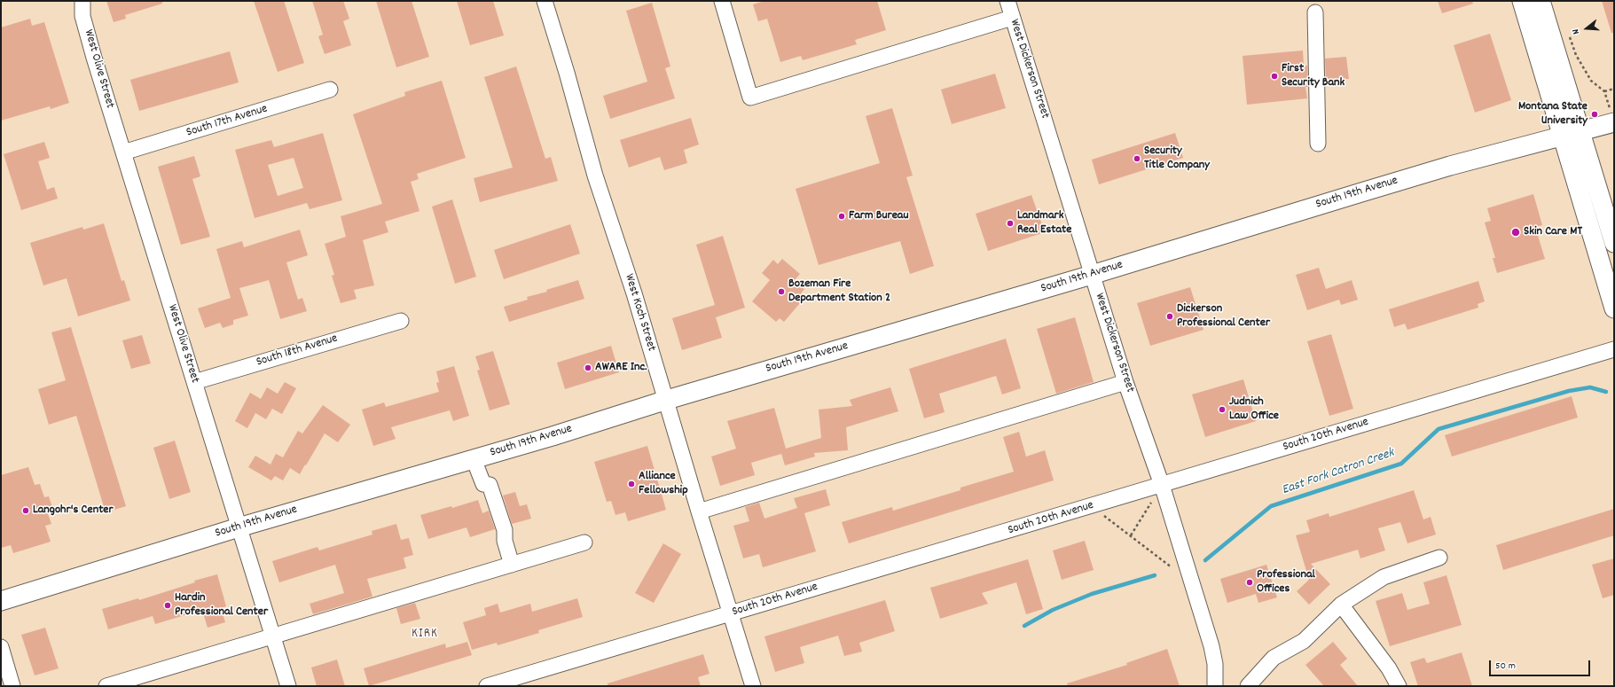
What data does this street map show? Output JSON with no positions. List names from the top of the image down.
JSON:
{
  "streets": {
    "main road": ["South 19th Avenue"],
    "street": [
      "West Olive Street",
      "West Dickerson Street",
      "South 17th Avenue",
      "West Koch Street",
      "South 18th Avenue",
      "South 20th Avenue"
    ]
  },
  "crossings": [
    ["West Olive Street", "South 17th Avenue"],
    ["West Olive Street", "South 19th Avenue"],
    ["West Olive Street", "South 18th Avenue"],
    ["West Dickerson Street", "South 19th Avenue"],
    ["West Dickerson Street", "South 20th Avenue"],
    ["South 19th Avenue", "West Koch Street"],
    ["West Koch Street", "South 20th Avenue"]
  ],
  "districts": ["KIRK"],
  "water": ["East Fork Catron Creek"],
  "places": [
    "First Security Bank",
    "Montana State University",
    "Security Title Company",
    "Farm Bureau",
    "Landmark Real Estate",
    "Skin Care MT",
    "Bozeman Fire Department Station 2",
    "Dickerson Professional Center",
    "AWARE Inc.",
    "Judnich Law Office",
    "Alliance Fellowship",
    "Langohr's Center",
    "Professional Offices",
    "Hardin Professional Center"
  ],
  "scale_bar": "50 m",
  "north": "left"
}
